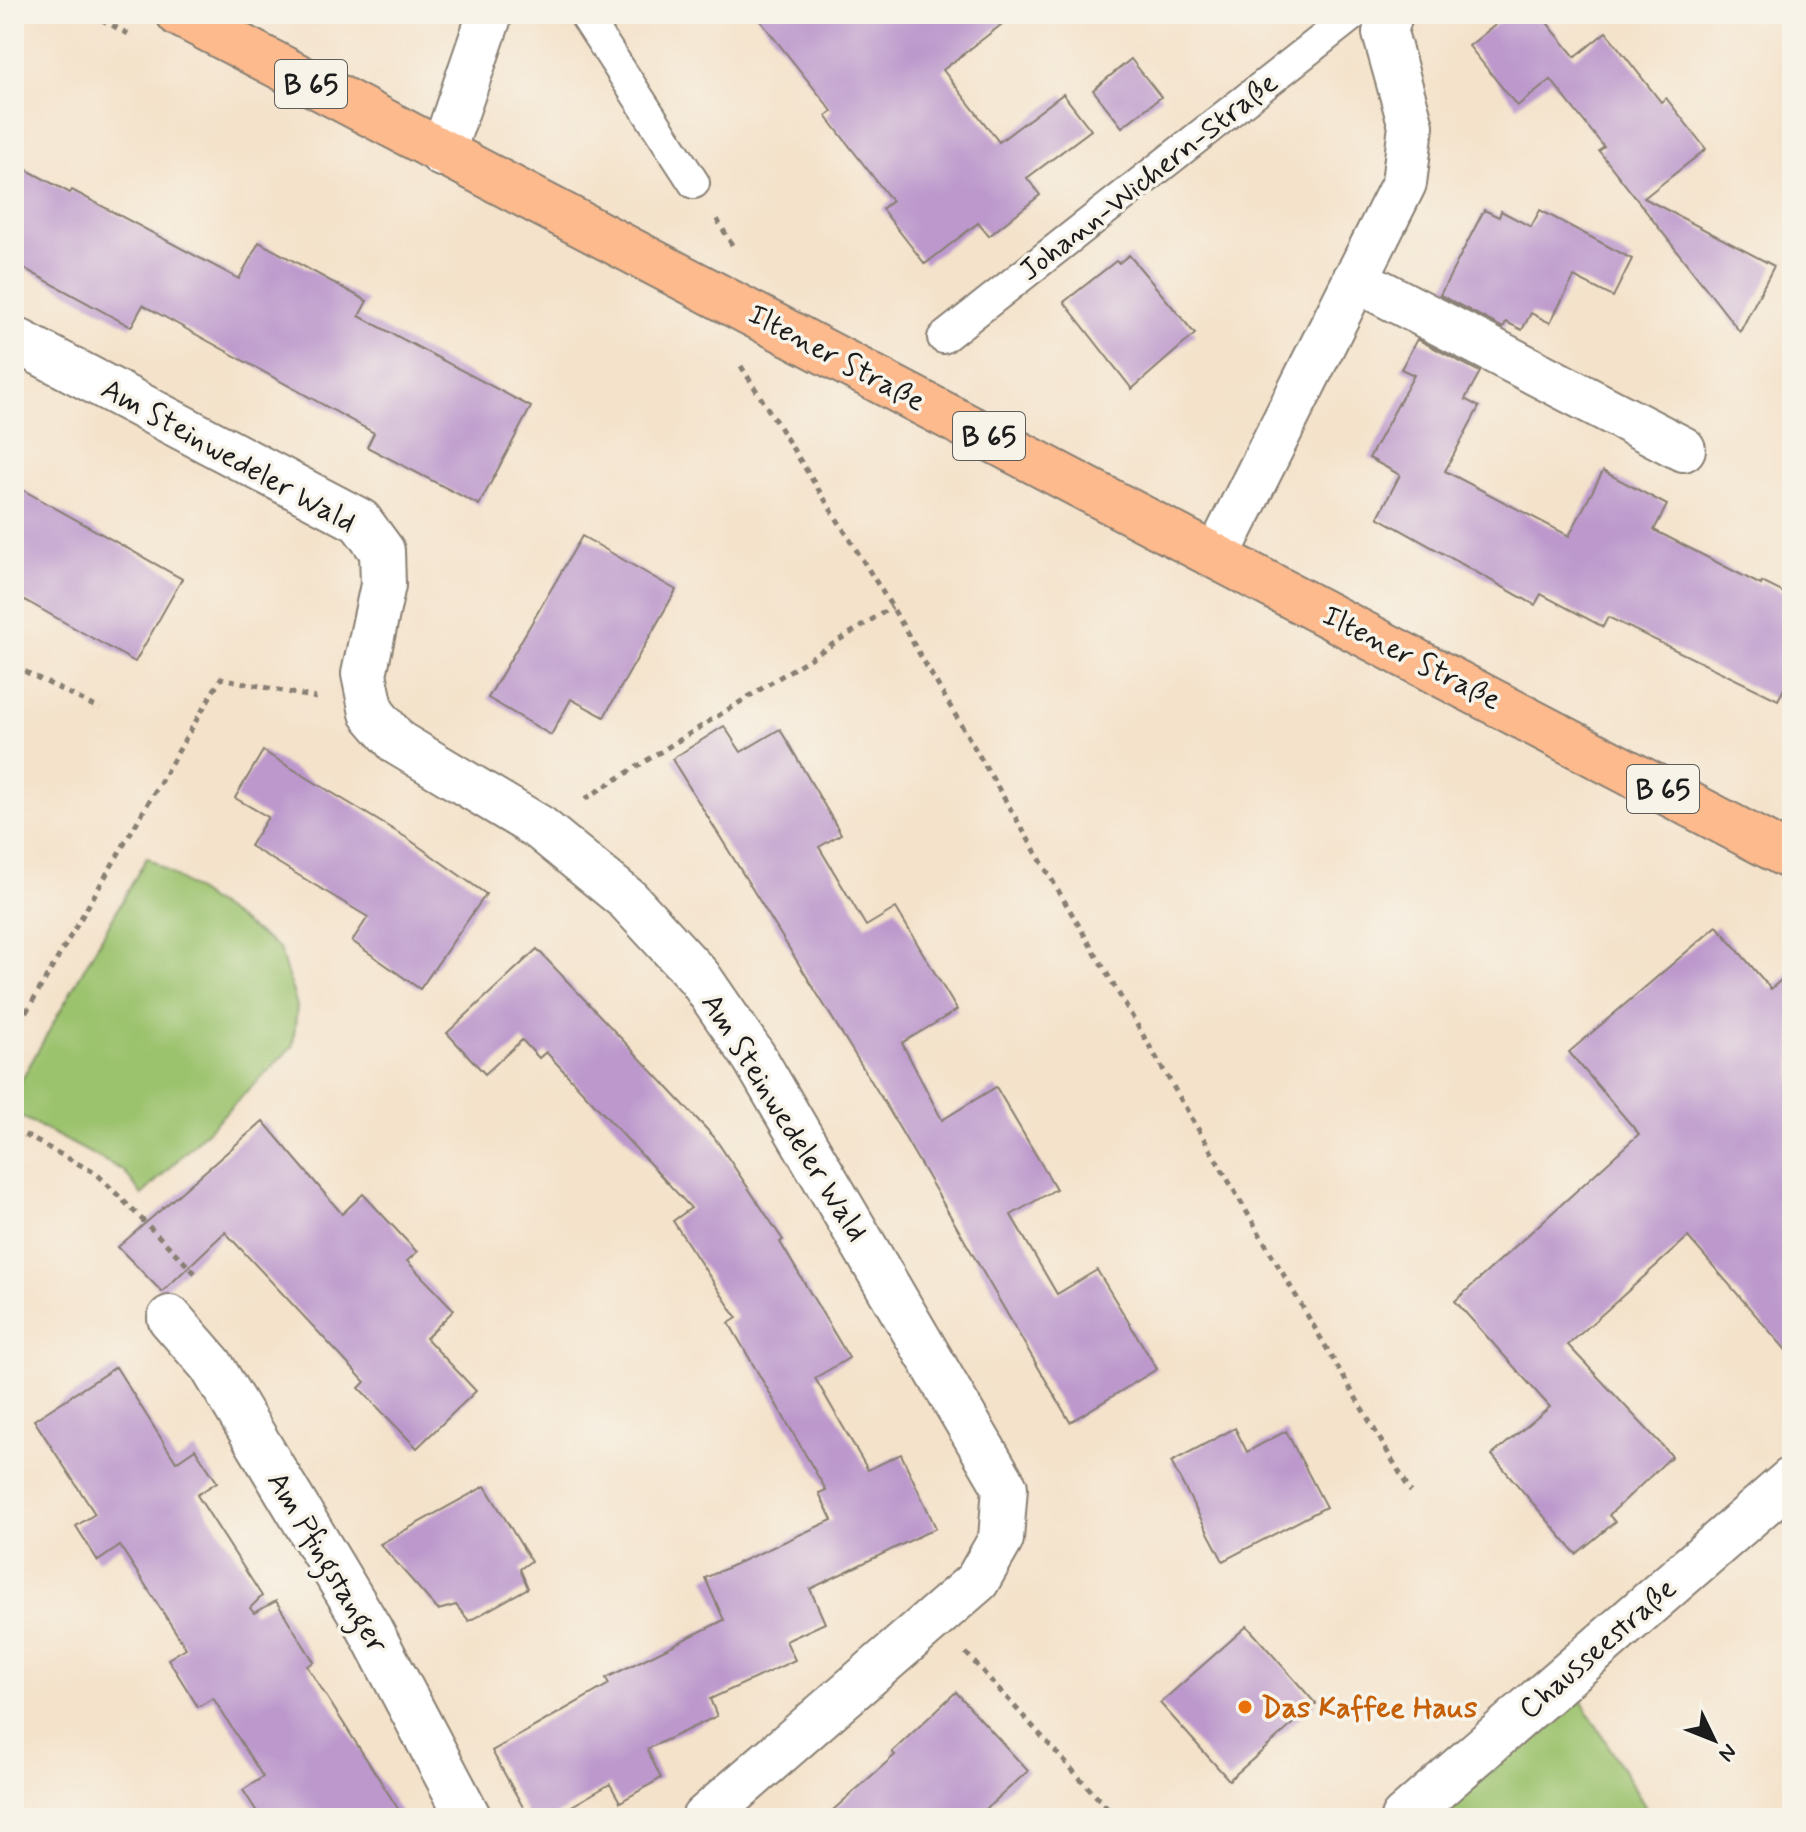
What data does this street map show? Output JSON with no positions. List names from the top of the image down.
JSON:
{
  "streets": {
    "main road": ["B 65", "Iltener Straße"],
    "street": ["Am Steinwedeler Wald", "Am Pfingstanger", "Chausseestraße"],
    "lane": ["Johann-Wichern-Straße"]
  },
  "places": ["Das Kaffee Haus"],
  "north": "bottom right"
}
